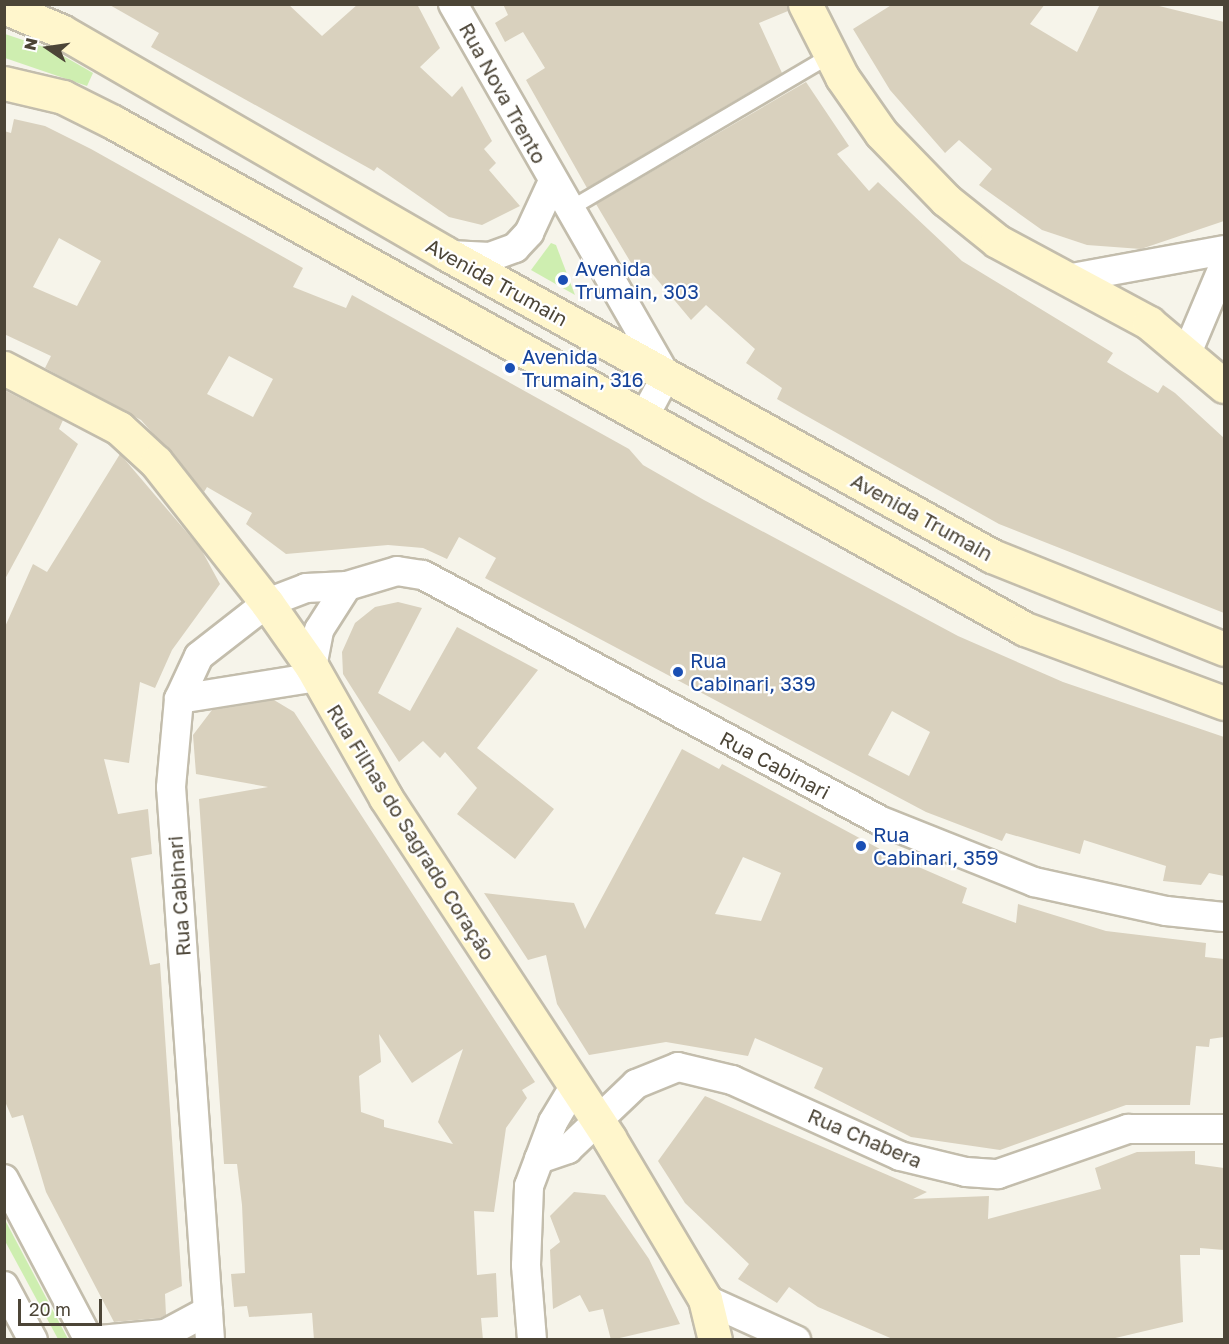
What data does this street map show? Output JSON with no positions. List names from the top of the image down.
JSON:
{
  "streets": {
    "main road": ["Avenida Trumain", "Rua Filhas do Sagrado Coração"],
    "street": ["Rua Nova Trento", "Rua Cabinari", "Rua Chabera"]
  },
  "crossings": [
    ["Rua Nova Trento", "Avenida Trumain"],
    ["Rua Cabinari", "Rua Filhas do Sagrado Coração"],
    ["Rua Filhas do Sagrado Coração", "Rua Chabera"]
  ],
  "places": [
    "Avenida Trumain, 303",
    "Avenida Trumain, 316",
    "Rua Cabinari, 339",
    "Rua Cabinari, 359"
  ],
  "scale_bar": "20 m",
  "north": "left"
}
